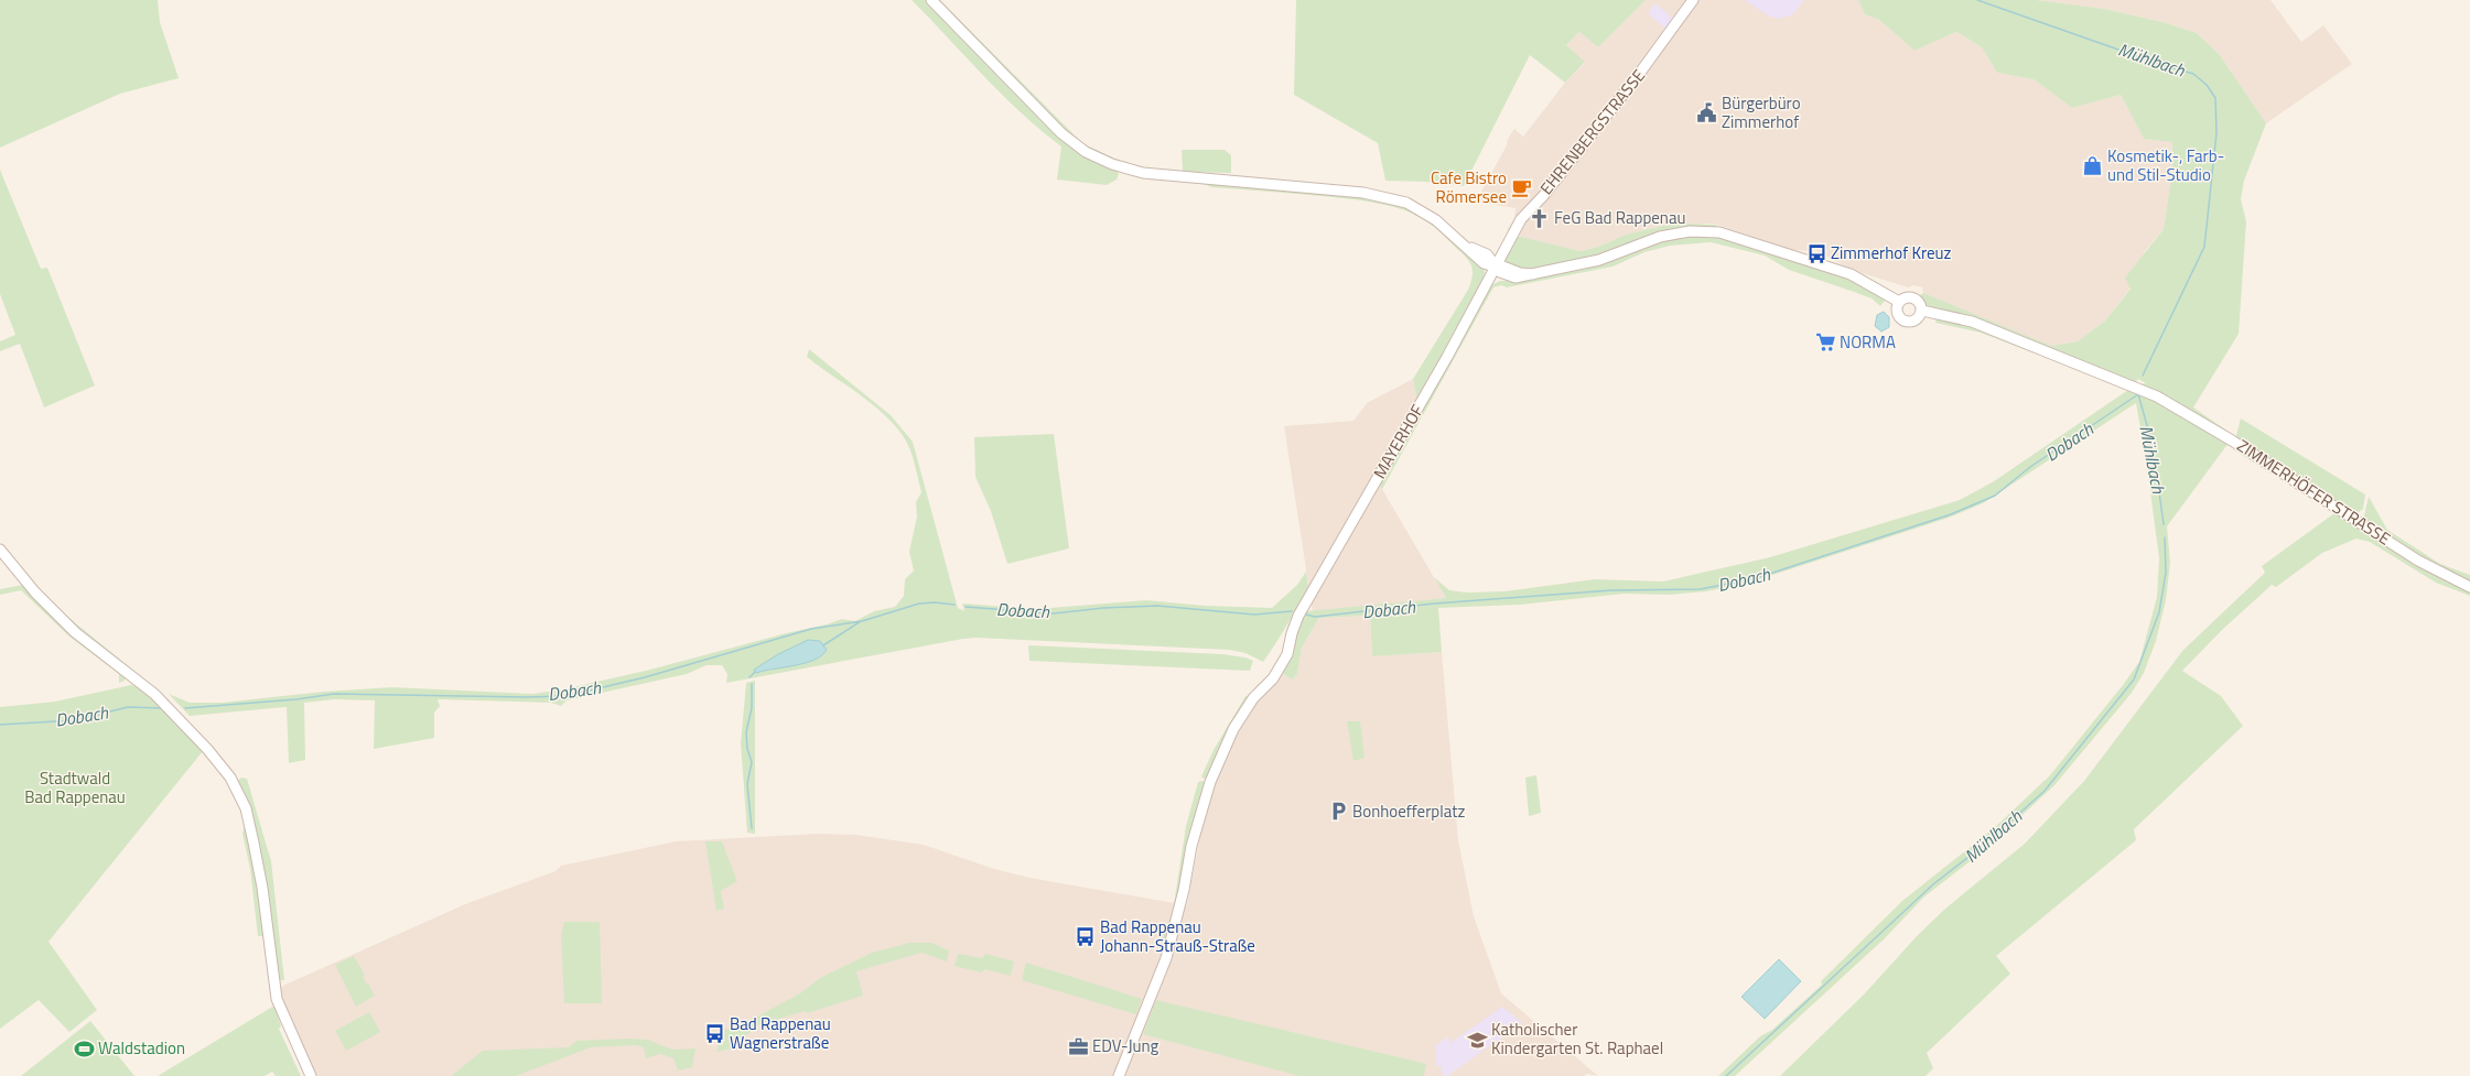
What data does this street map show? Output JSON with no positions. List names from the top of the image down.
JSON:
{
  "streets": {
    "street": ["EHRENBERGSTRASSE", "MAYERHOF", "ZIMMERHÖFER STRASSE"]
  },
  "crossings": [
    ["EHRENBERGSTRASSE", "MAYERHOF"]
  ],
  "water": ["Mühlbach", "Dobach"],
  "parks": ["Stadtwald Bad Rappenau"],
  "places": {
    "public building": ["Bürgerbüro Zimmerhof"],
    "shop": ["Kosmetik-, Farb- und Stil-Studio"],
    "cafe": ["Cafe Bistro Römersee"],
    "church": ["FeG Bad Rappenau"],
    "bus stop": ["Zimmerhof Kreuz", "Bad Rappenau Johann-Strauß-Straße", "Bad Rappenau Wagnerstraße"],
    "supermarket": ["NORMA"],
    "parking": ["Bonhoefferplatz"],
    "school or university": ["Katholischer Kindergarten St. Raphael"],
    "office": ["EDV-Jung"],
    "sports": ["Waldstadion"]
  }
}
